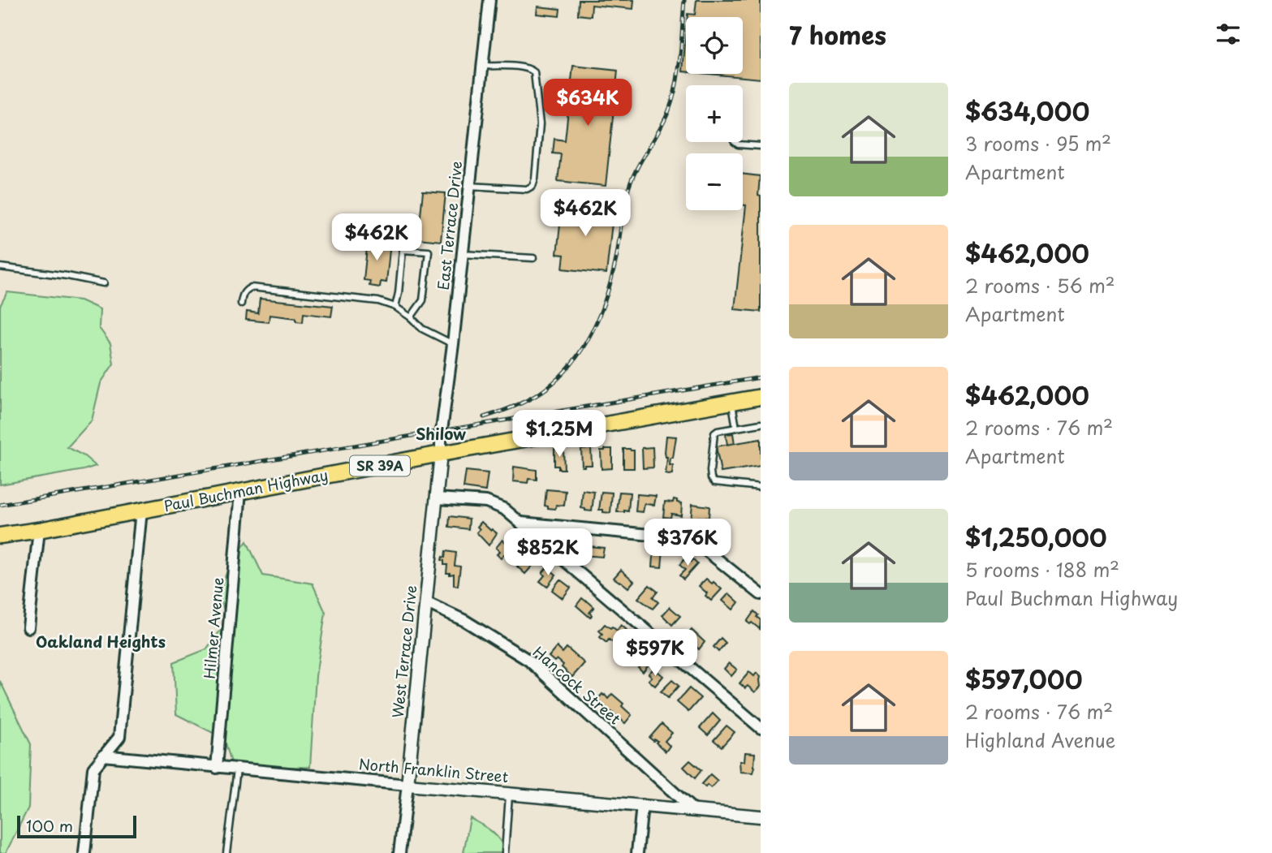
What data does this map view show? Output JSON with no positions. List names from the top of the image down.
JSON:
{
  "streets": {
    "main road": ["SR 39A", "Paul Buchman Highway"],
    "street": [
      "East Terrace Drive",
      "Hilmer Avenue",
      "West Terrace Drive",
      "Hancock Street",
      "North Franklin Street"
    ]
  },
  "crossings": [
    ["East Terrace Drive", "Paul Buchman Highway"],
    ["East Terrace Drive", "West Terrace Drive"],
    ["Paul Buchman Highway", "Hilmer Avenue"],
    ["Paul Buchman Highway", "West Terrace Drive"],
    ["Hilmer Avenue", "North Franklin Street"],
    ["West Terrace Drive", "Hancock Street"],
    ["West Terrace Drive", "North Franklin Street"],
    ["Hancock Street", "North Franklin Street"]
  ],
  "districts": ["Shilow", "Oakland Heights"],
  "scale_bar": "100 m",
  "page": {
    "heading": "7 homes",
    "map_buttons": ["+", "−"],
    "list": [
      {
        "name": "$634,000",
        "note": "3 rooms · 95 m² · Apartment"
      },
      {
        "name": "$462,000",
        "note": "2 rooms · 56 m² · Apartment"
      },
      {
        "name": "$462,000",
        "note": "2 rooms · 76 m² · Apartment"
      },
      {
        "name": "$1,250,000",
        "note": "5 rooms · 188 m² · Paul Buchman Highway"
      },
      {
        "name": "$597,000",
        "note": "2 rooms · 76 m² · Highland Avenue"
      }
    ],
    "price": [
      "$634K",
      "$462K",
      "$462K",
      "$1.25M",
      "$376K",
      "$852K",
      "$597K"
    ],
    "scale": "100 m"
  }
}
